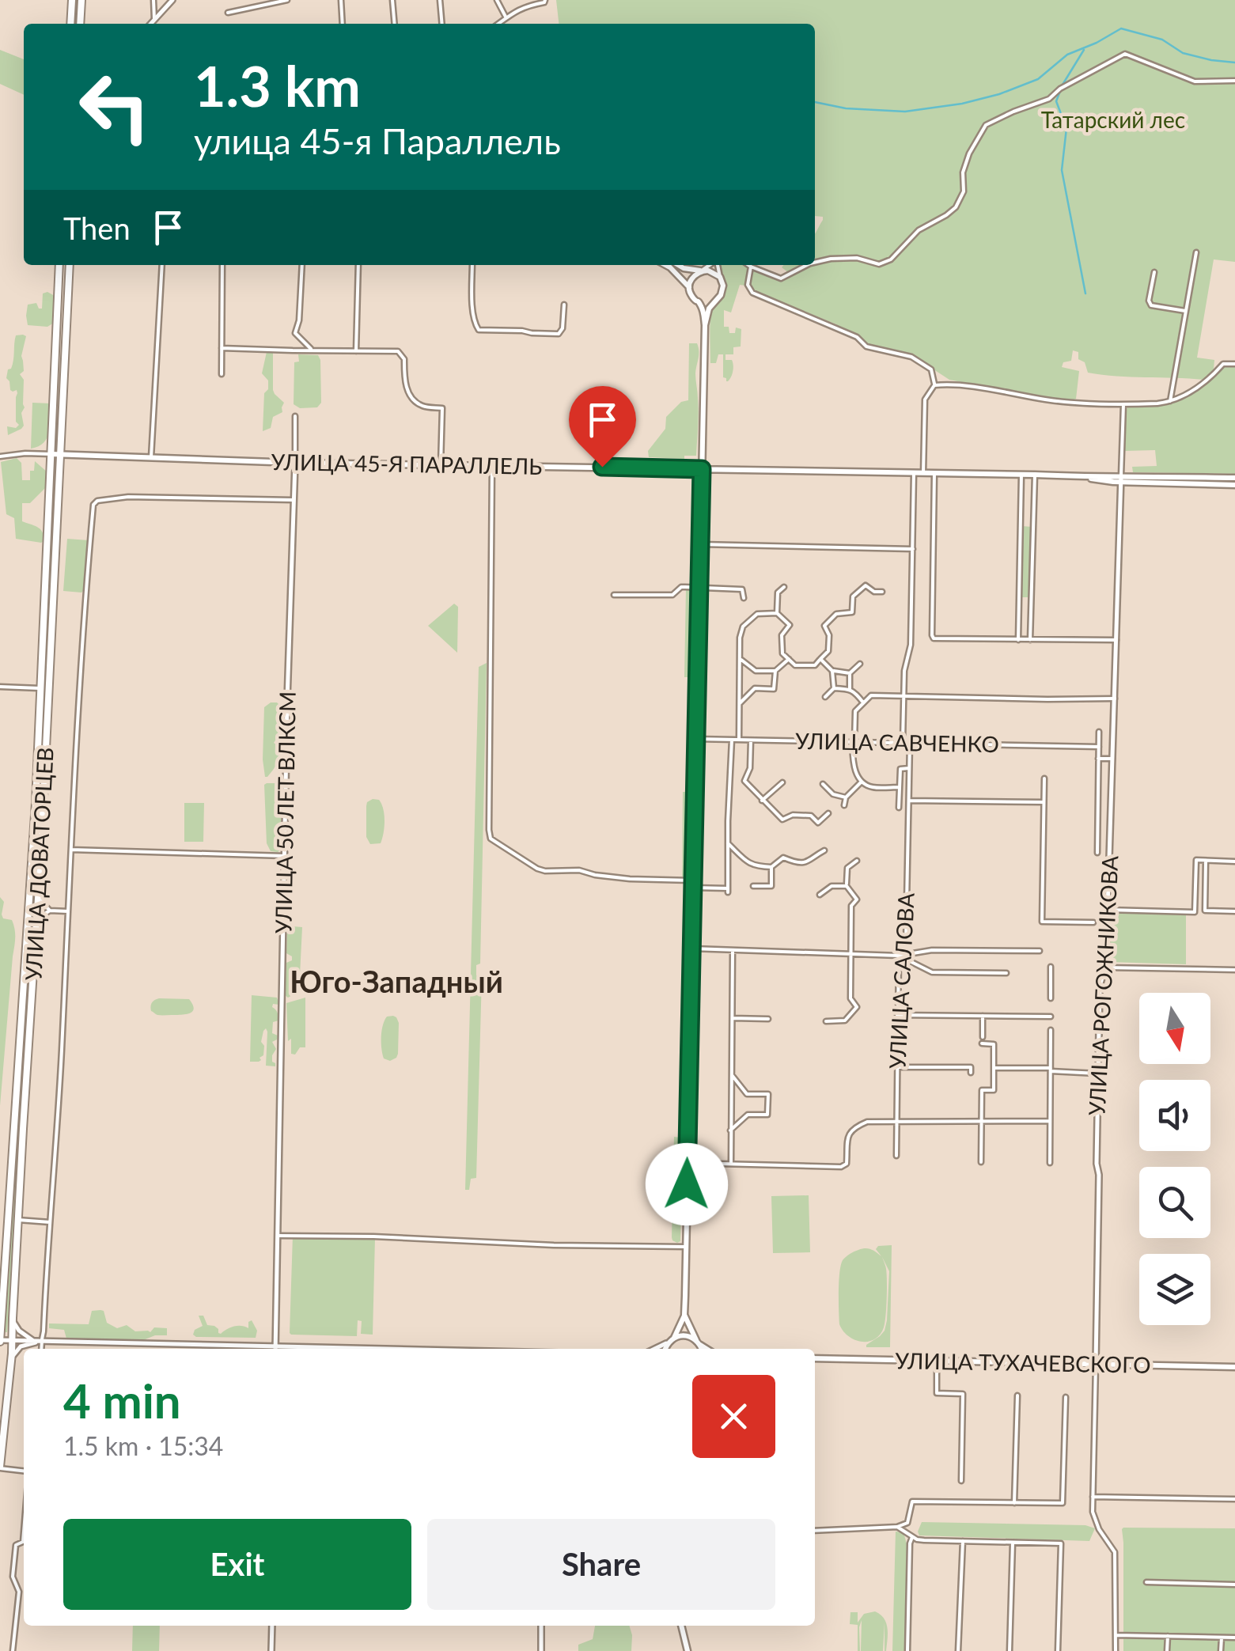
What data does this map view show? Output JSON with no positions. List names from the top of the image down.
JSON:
{
  "streets": {
    "main road": ["УЛИЦА 45-Я ПАРАЛЛЕЛЬ", "УЛИЦА ДОВАТОРЦЕВ", "УЛИЦА ТУХАЧЕВСКОГО"],
    "street": [
      "УЛИЦА САВЧЕНКО",
      "УЛИЦА 50 ЛЕТ ВЛКСМ",
      "УЛИЦА САЛОВА",
      "УЛИЦА РОГОЖНИКОВА"
    ]
  },
  "crossings": [
    ["УЛИЦА 45-Я ПАРАЛЛЕЛЬ", "УЛИЦА 50 ЛЕТ ВЛКСМ"],
    ["УЛИЦА 45-Я ПАРАЛЛЕЛЬ", "УЛИЦА ДОВАТОРЦЕВ"],
    ["УЛИЦА 45-Я ПАРАЛЛЕЛЬ", "УЛИЦА РОГОЖНИКОВА"],
    ["УЛИЦА САВЧЕНКО", "УЛИЦА САЛОВА"],
    ["УЛИЦА РОГОЖНИКОВА", "УЛИЦА ТУХАЧЕВСКОГО"]
  ],
  "districts": ["Юго-Западный"],
  "parks": ["Татарский лес"],
  "north": "bottom",
  "page": {
    "turn": ["1.3 km", "улица 45-я Параллель"],
    "then": "Then",
    "heading": ["4 min", "1.5 km · 15:34"],
    "buttons": ["Exit", "Share"]
  }
}
